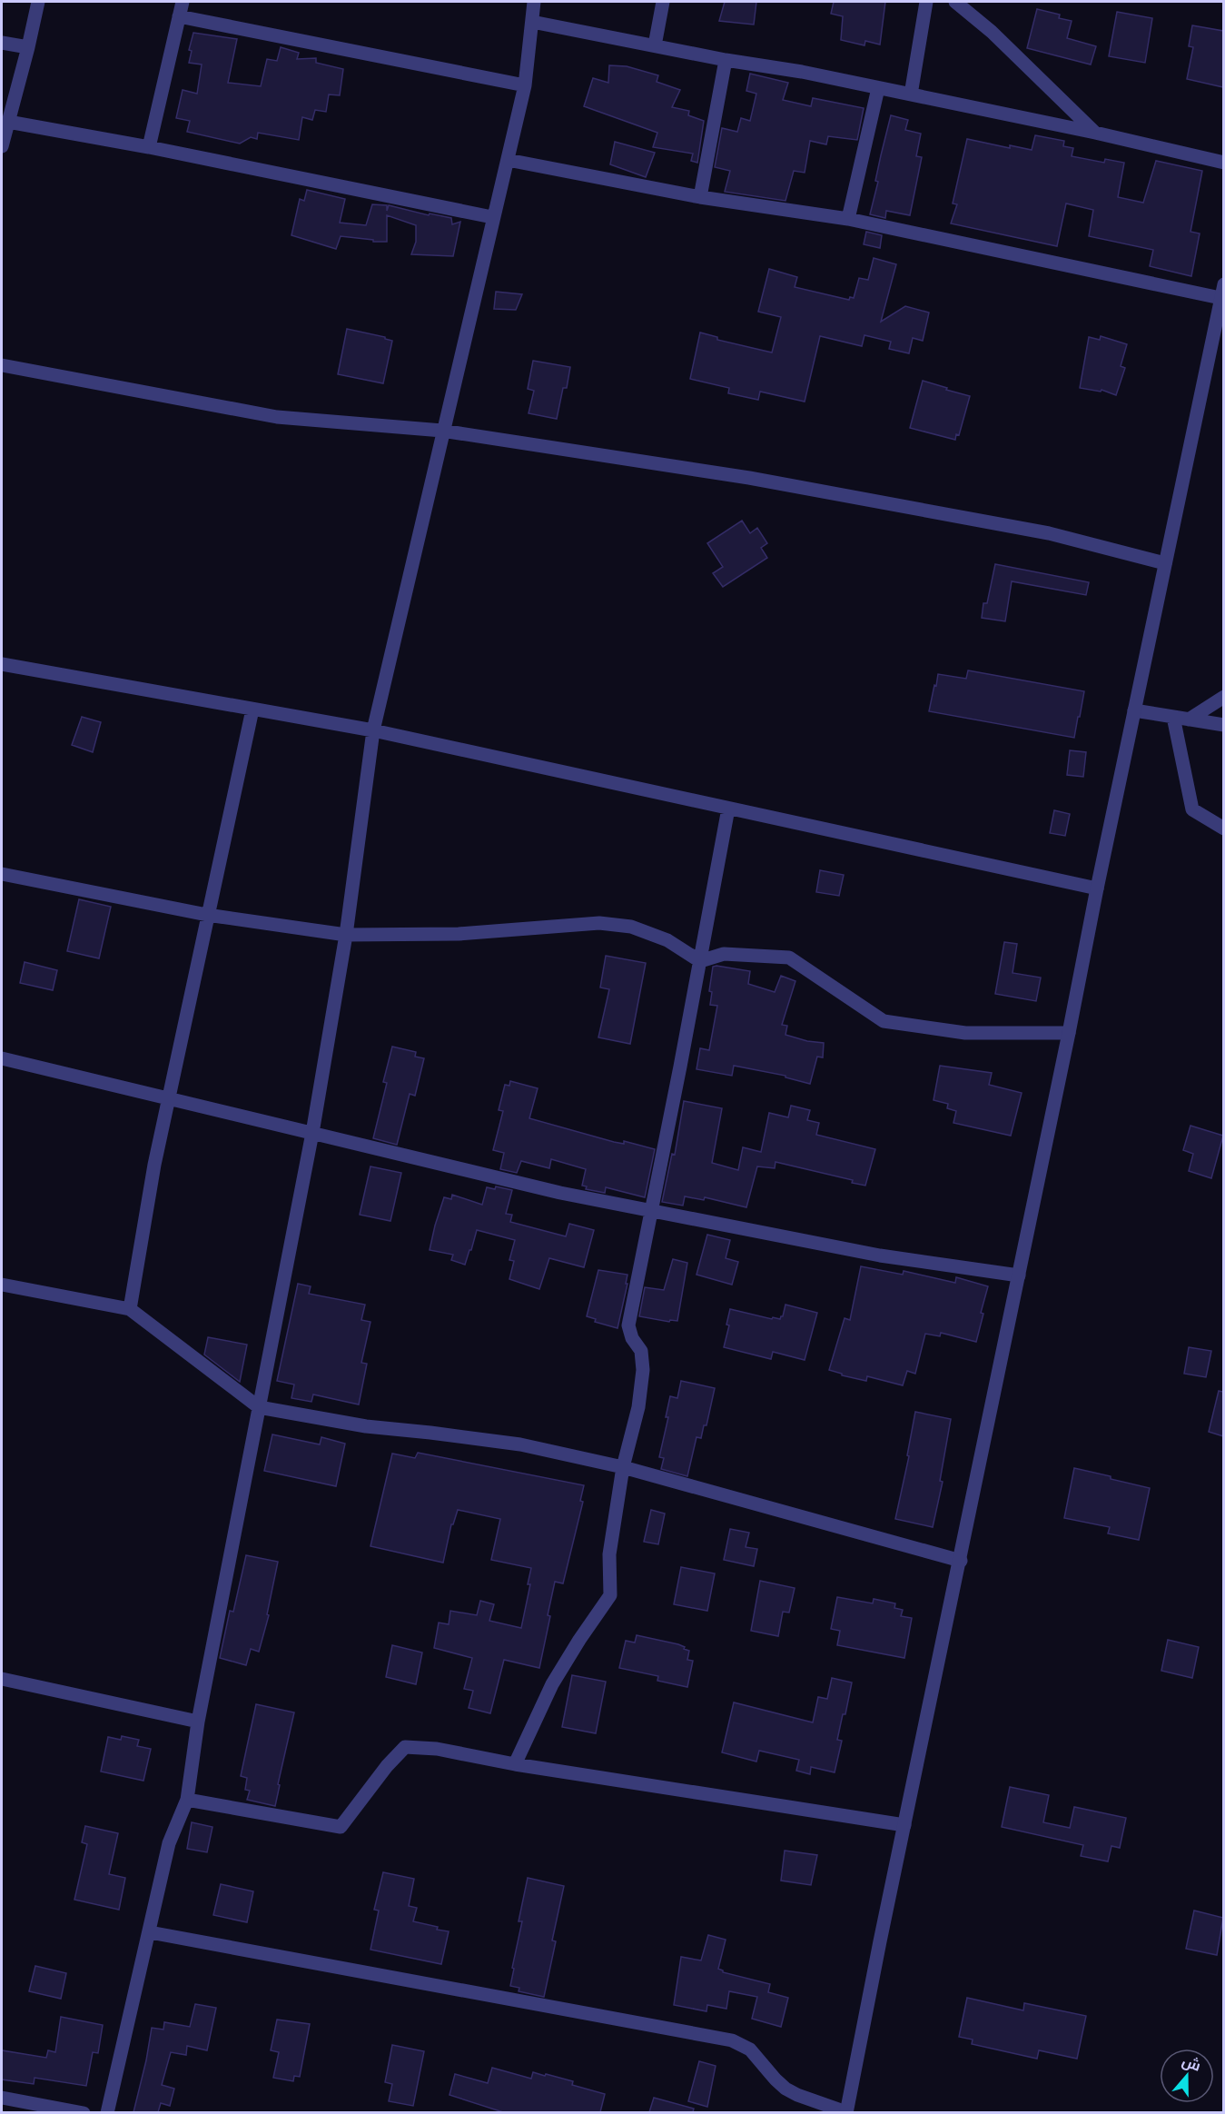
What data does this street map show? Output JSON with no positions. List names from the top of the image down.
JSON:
{
  "north": "top"
}
